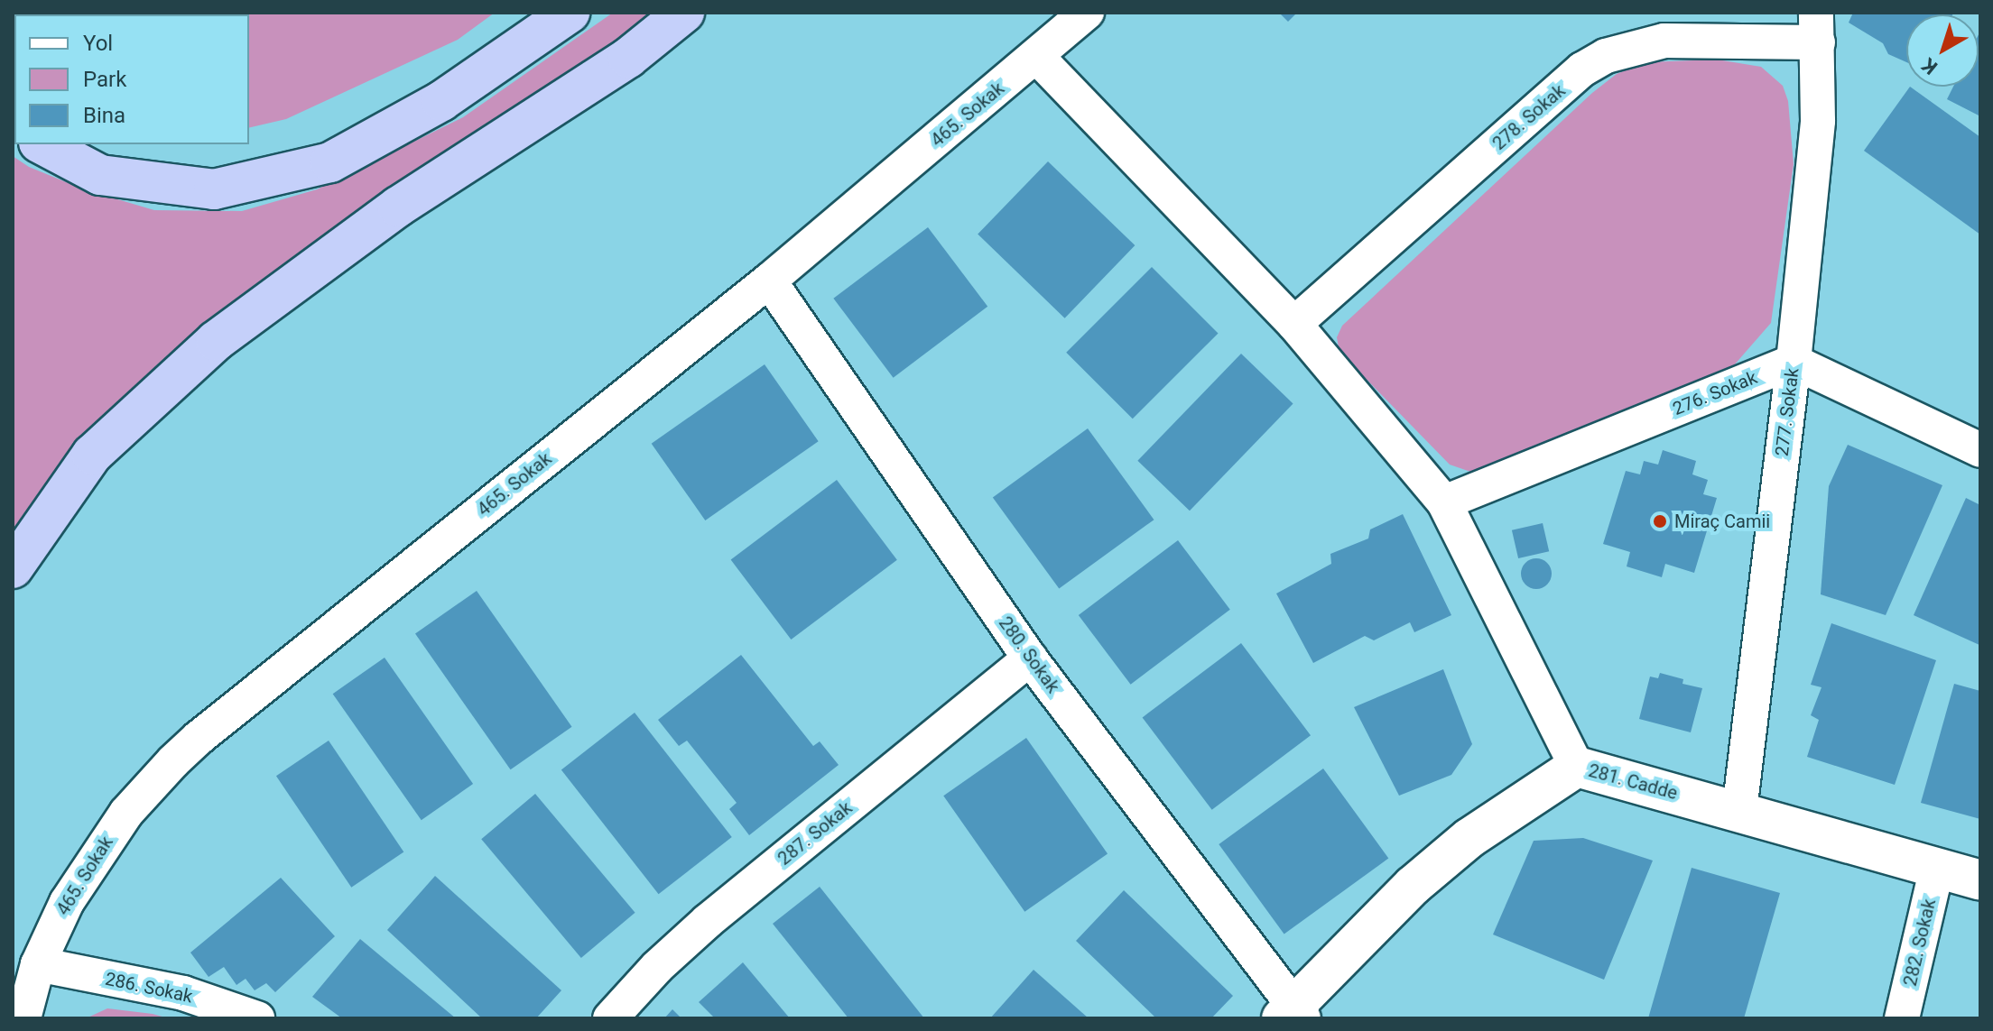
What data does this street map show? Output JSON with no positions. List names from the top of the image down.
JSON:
{
  "streets": {
    "street": [
      "465. Sokak",
      "278. Sokak",
      "276. Sokak",
      "277. Sokak",
      "280. Sokak",
      "281. Cadde",
      "287. Sokak",
      "282. Sokak",
      "286. Sokak"
    ]
  },
  "crossings": [
    ["465. Sokak", "280. Sokak"],
    ["465. Sokak", "286. Sokak"],
    ["278. Sokak", "277. Sokak"],
    ["276. Sokak", "277. Sokak"],
    ["277. Sokak", "281. Cadde"],
    ["280. Sokak", "281. Cadde"],
    ["280. Sokak", "287. Sokak"],
    ["281. Cadde", "282. Sokak"]
  ],
  "places": ["Miraç Camii"],
  "legend": ["Yol", "Park", "Bina"],
  "north": "bottom left"
}
